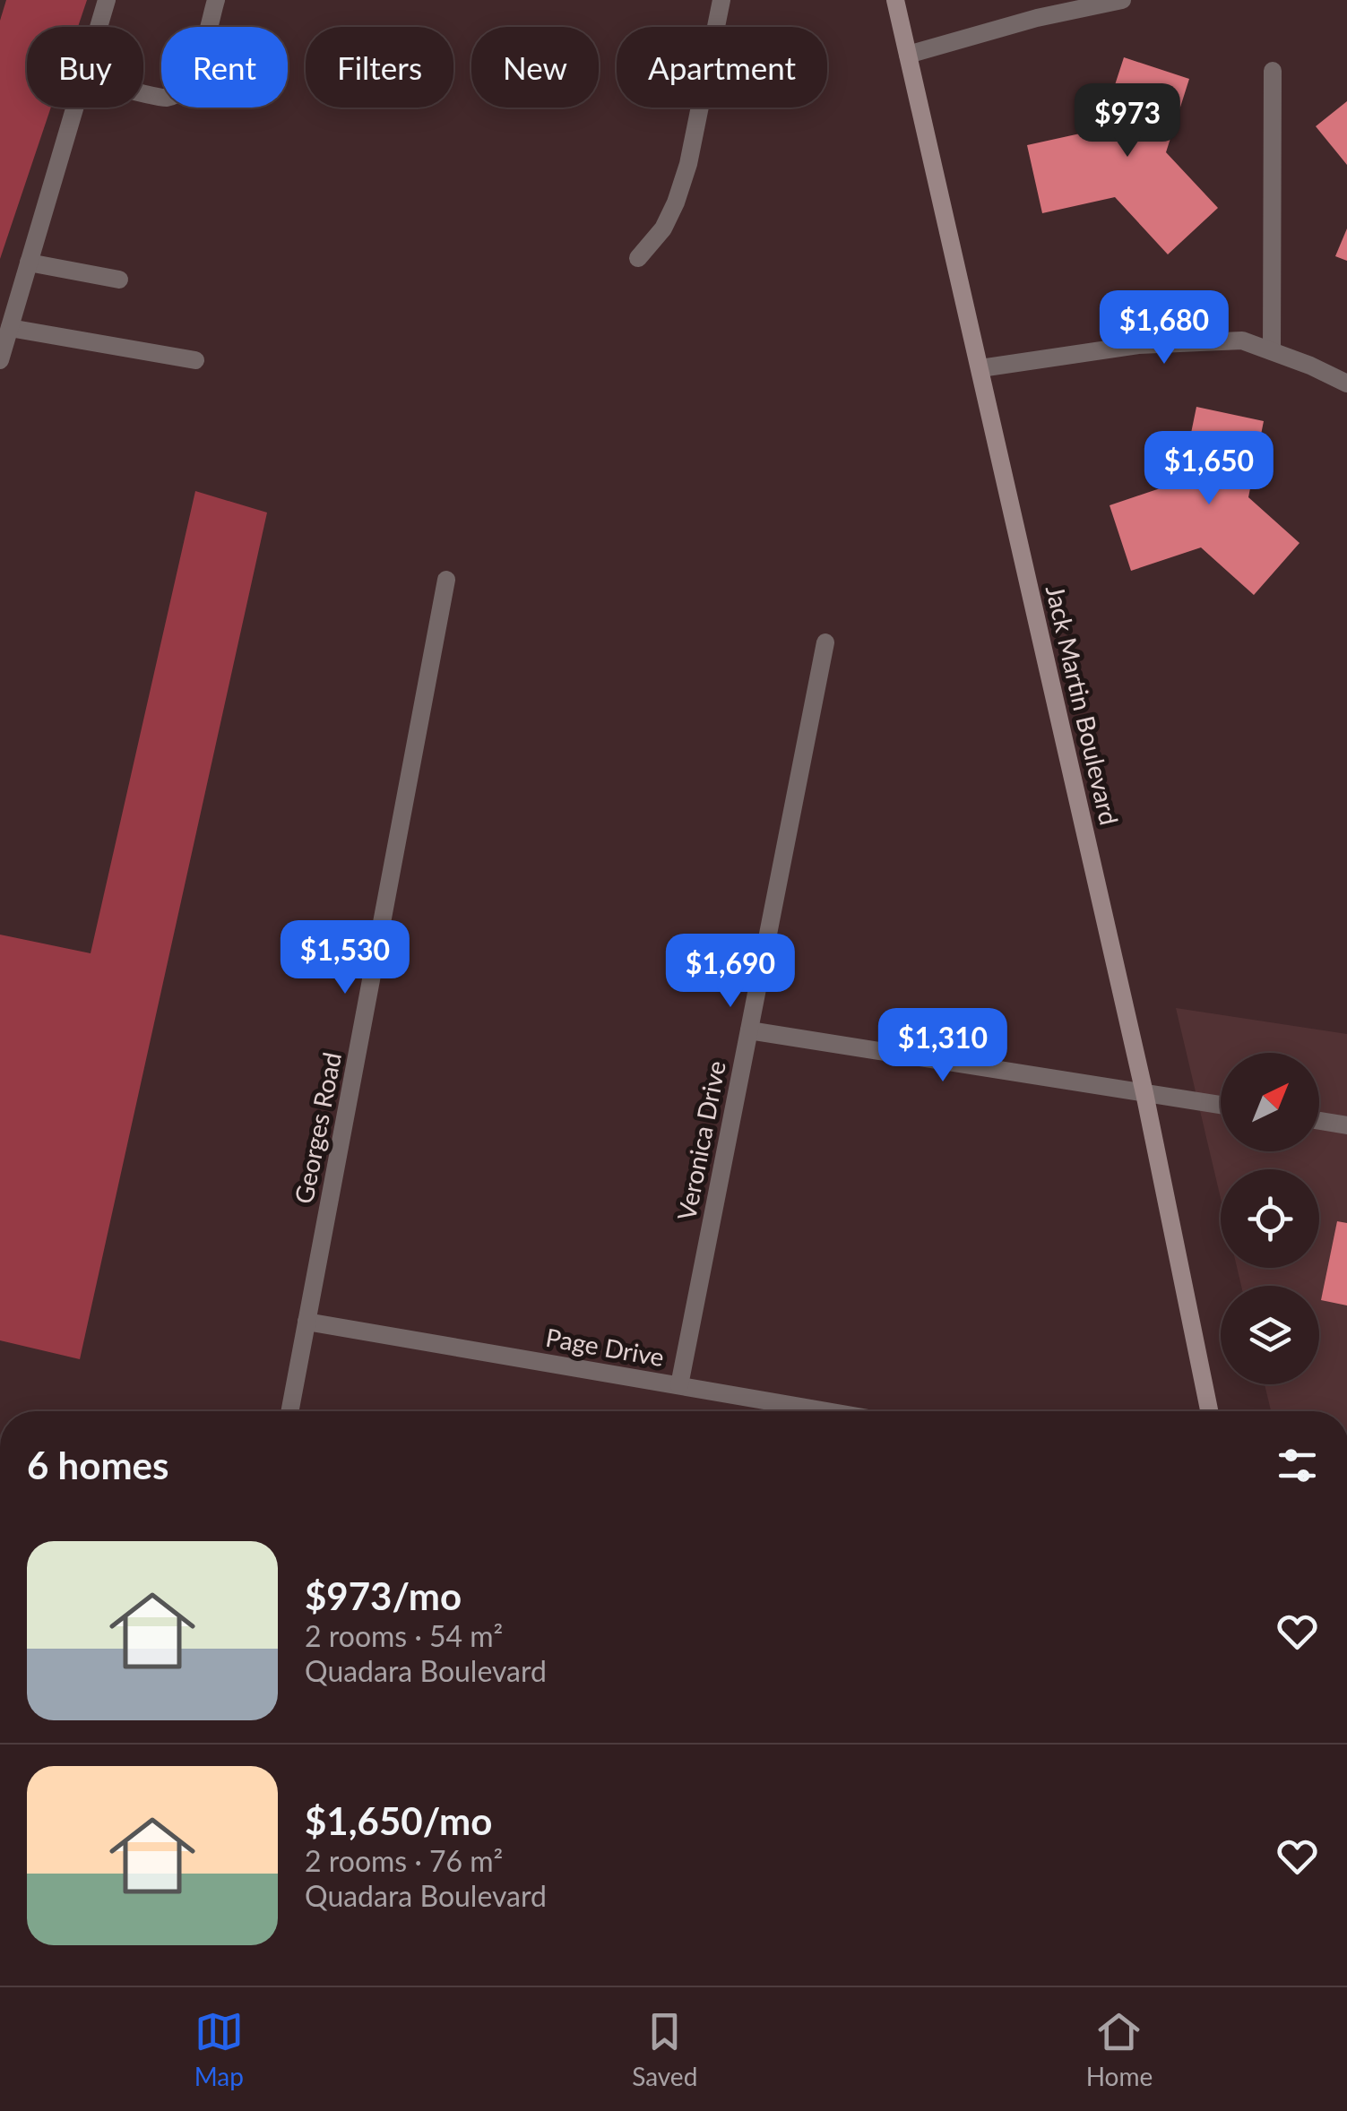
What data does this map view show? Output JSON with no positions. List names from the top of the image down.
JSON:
{
  "streets": {
    "street": [
      "Jack Martin Boulevard",
      "Georges Road",
      "Veronica Drive",
      "Page Drive"
    ]
  },
  "crossings": [
    ["Georges Road", "Page Drive"],
    ["Veronica Drive", "Page Drive"]
  ],
  "north": "top right",
  "page": {
    "chip": [
      "Buy",
      "Rent",
      "Filters",
      "New",
      "Apartment"
    ],
    "price": [
      "$973",
      "$1,680",
      "$1,650",
      "$1,530",
      "$1,690",
      "$1,310"
    ],
    "heading": "6 homes",
    "list": [
      {
        "name": "$973/mo",
        "note": "2 rooms · 54 m² · Quadara Boulevard"
      },
      {
        "name": "$1,650/mo",
        "note": "2 rooms · 76 m² · Quadara Boulevard"
      }
    ],
    "tabs": ["Map", "Saved", "Home"]
  }
}
